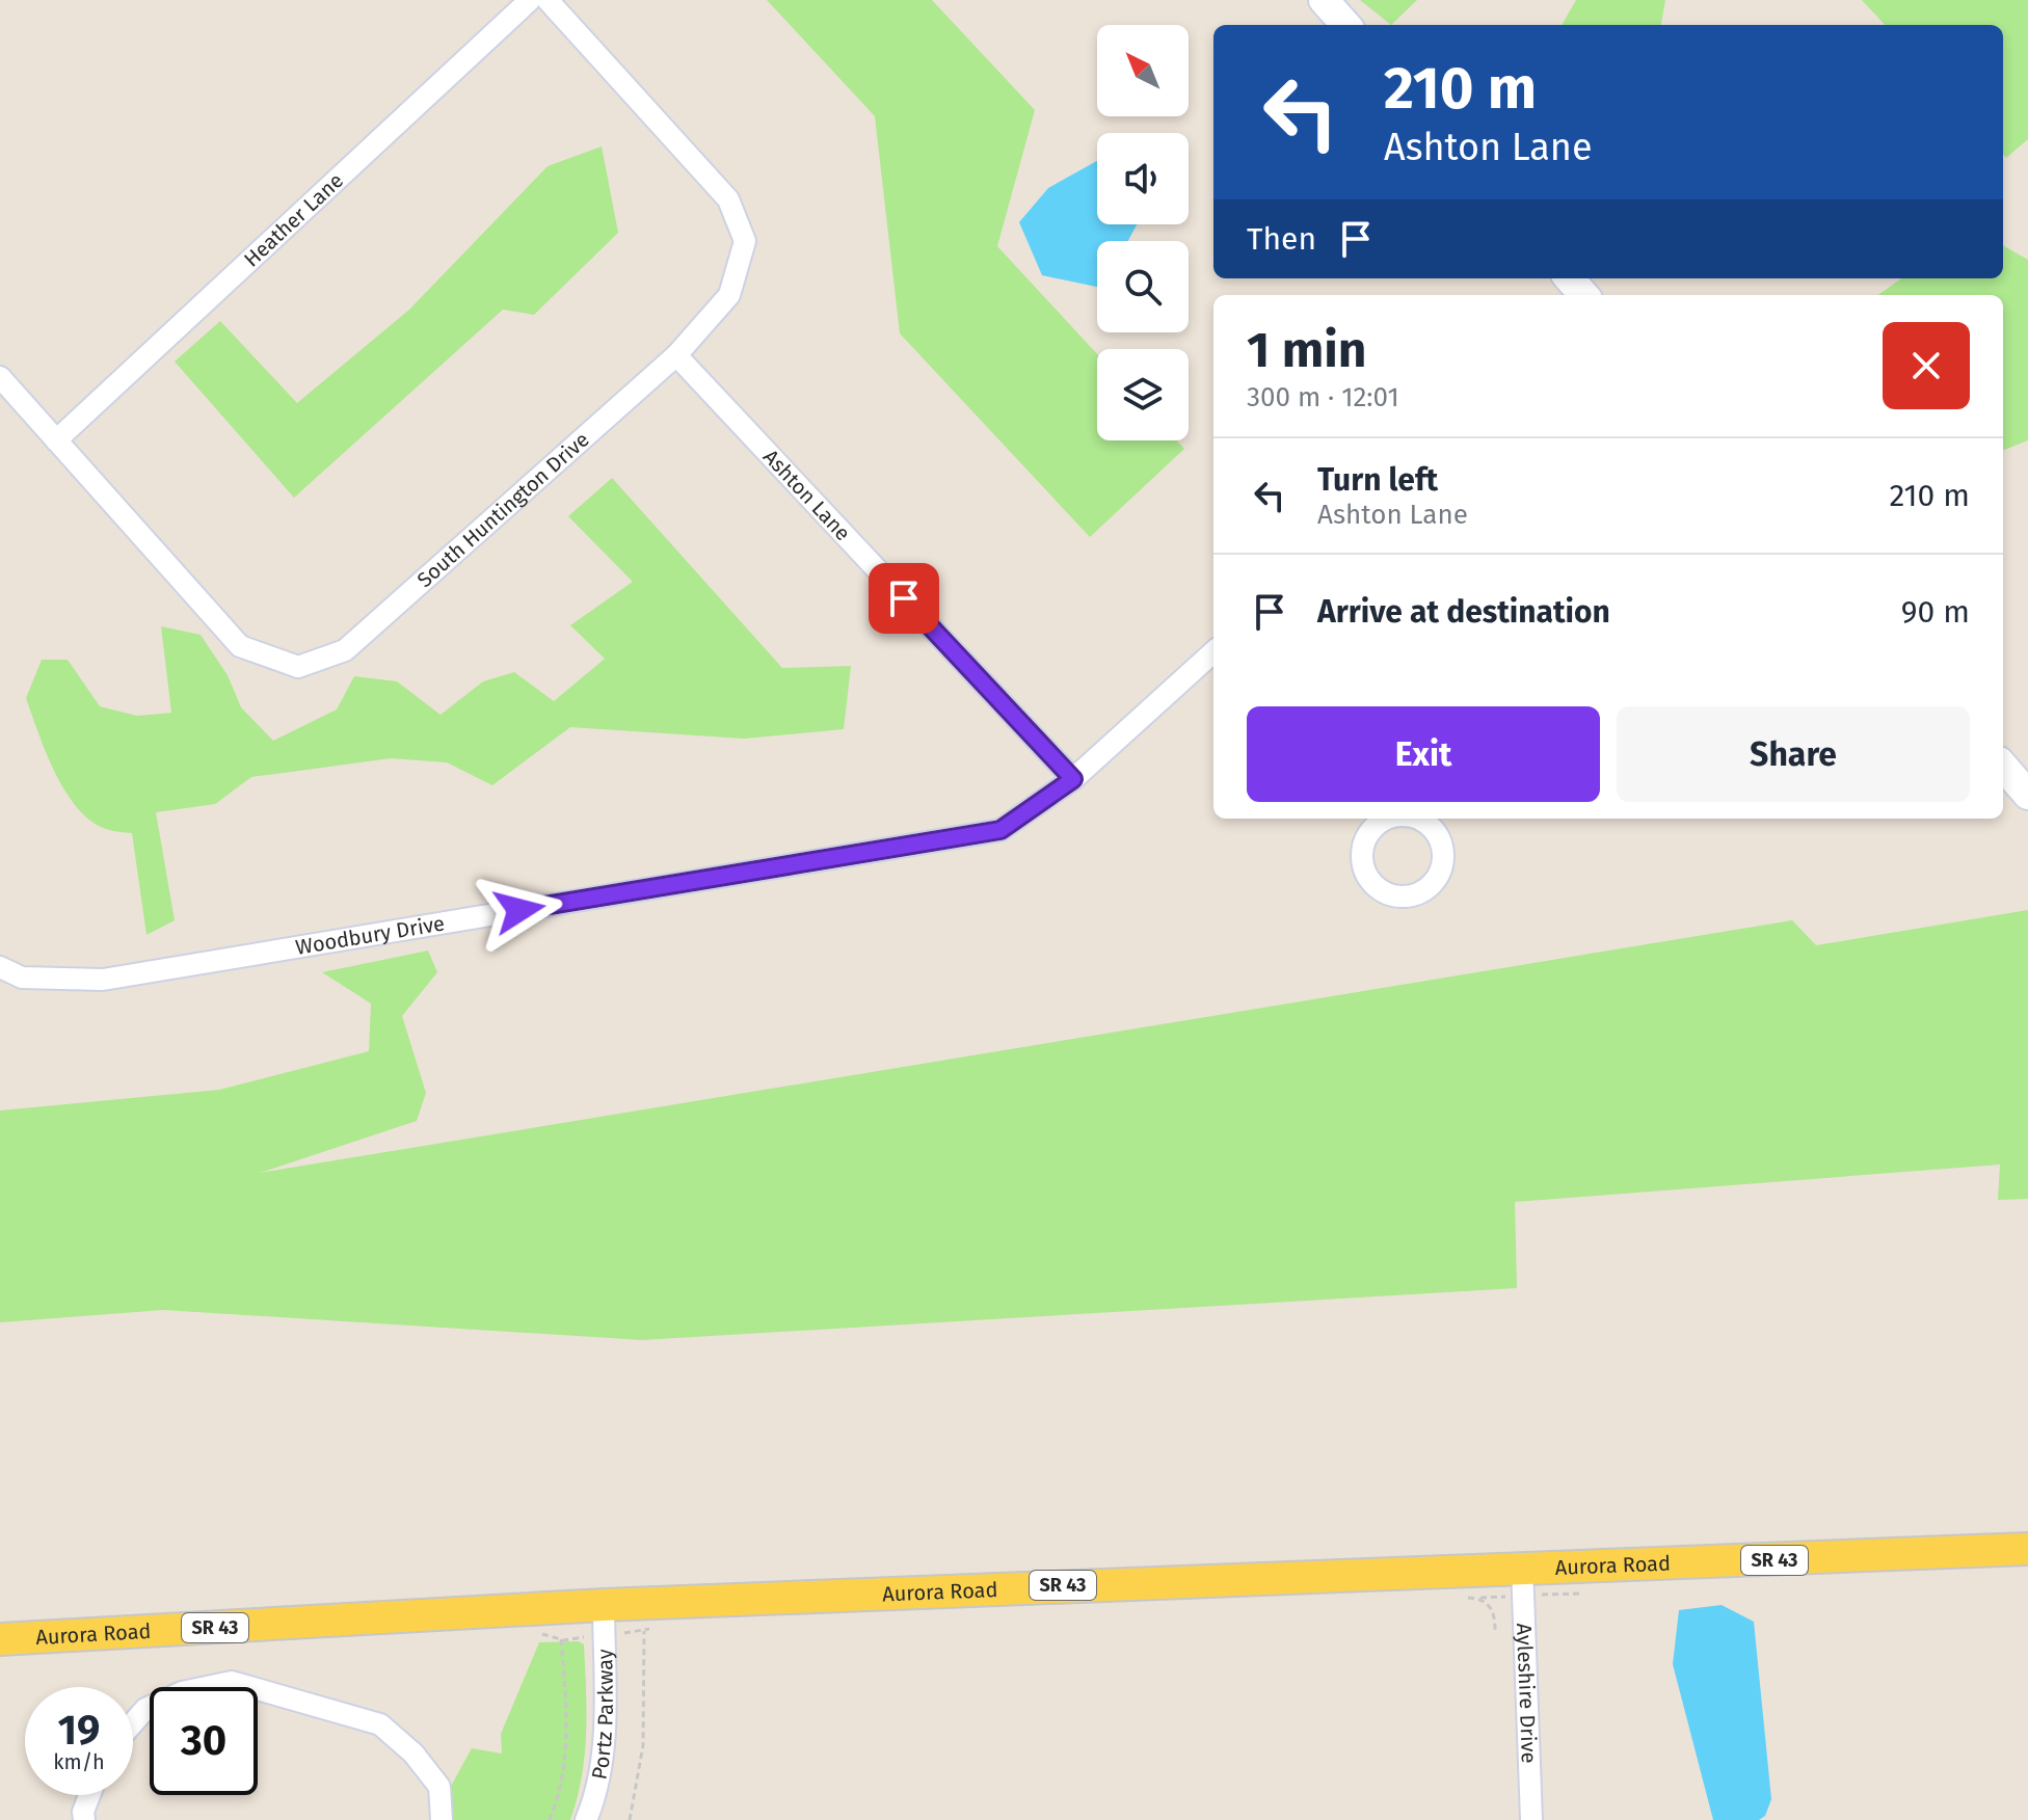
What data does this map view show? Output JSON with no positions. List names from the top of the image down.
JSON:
{
  "streets": {
    "main road": ["SR 43", "Aurora Road"],
    "street": [
      "Heather Lane",
      "Ashton Lane",
      "South Huntington Drive",
      "Woodbury Drive",
      "Ayleshire Drive",
      "Portz Parkway"
    ]
  },
  "crossings": [
    ["Heather Lane", "South Huntington Drive"],
    ["Ashton Lane", "South Huntington Drive"],
    ["Ashton Lane", "Woodbury Drive"],
    ["Aurora Road", "Ayleshire Drive"],
    ["Aurora Road", "Portz Parkway"]
  ],
  "north": "top left",
  "page": {
    "turn": ["210 m", "Ashton Lane"],
    "then": "Then",
    "heading": ["1 min", "300 m · 12:01"],
    "list": [
      {
        "name": "Turn left",
        "note": "Ashton Lane",
        "value": "210 m"
      },
      {
        "name": "Arrive at destination",
        "value": "90 m"
      }
    ],
    "buttons": ["Exit", "Share"],
    "speed": "19 km/h",
    "limit": "30"
  }
}
